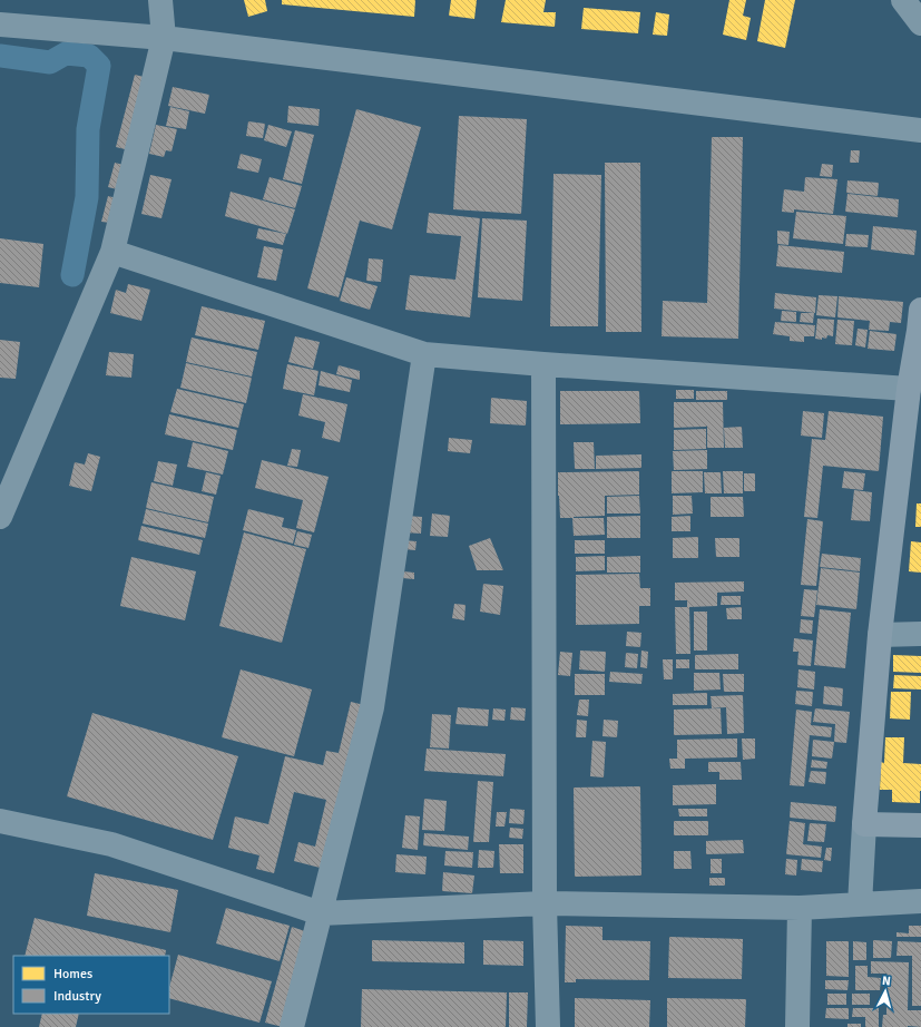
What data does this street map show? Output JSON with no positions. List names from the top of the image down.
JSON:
{
  "legend": ["Homes", "Industry"],
  "north": "top"
}
